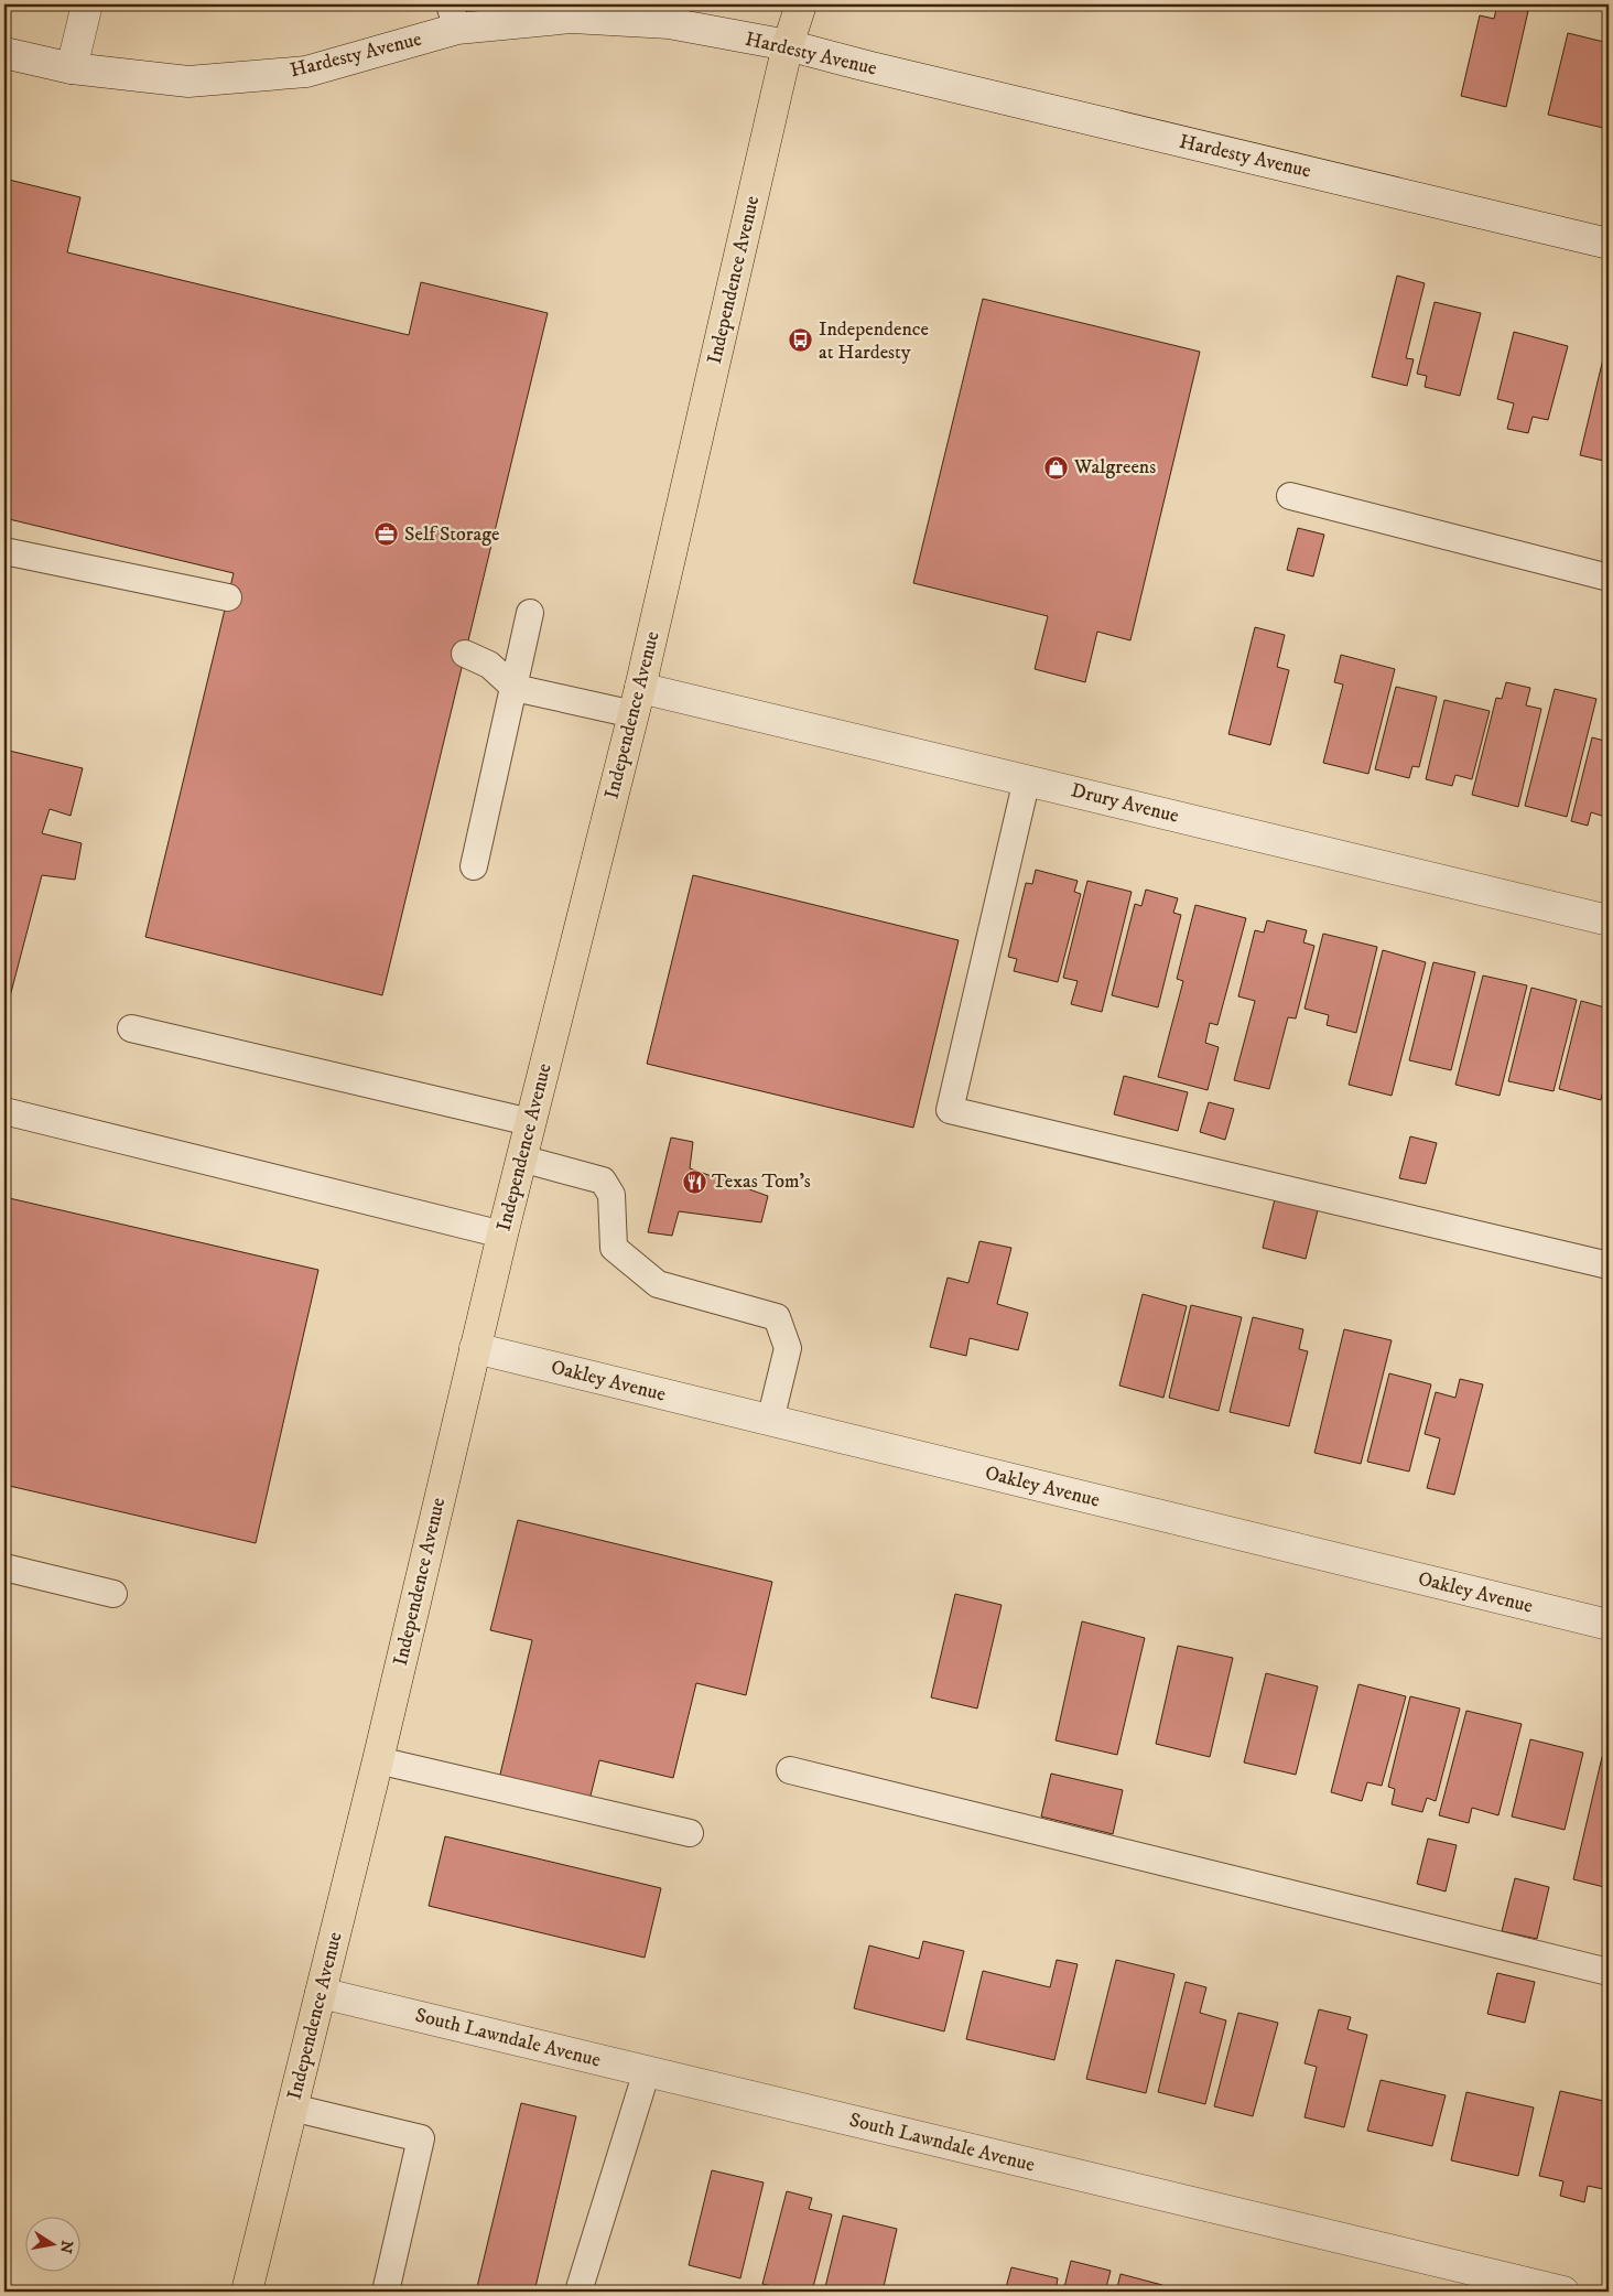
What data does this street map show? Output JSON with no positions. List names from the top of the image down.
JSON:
{
  "streets": {
    "main road": ["Independence Avenue"],
    "street": [
      "Hardesty Avenue",
      "Drury Avenue",
      "Oakley Avenue",
      "South Lawndale Avenue"
    ]
  },
  "crossings": [
    ["Hardesty Avenue", "Independence Avenue"],
    ["Independence Avenue", "Drury Avenue"],
    ["Independence Avenue", "Oakley Avenue"],
    ["Independence Avenue", "South Lawndale Avenue"]
  ],
  "places": {
    "bus stop": ["Independence at Hardesty"],
    "shop": ["Walgreens"],
    "office": ["Self Storage"],
    "restaurant": ["Texas Tom's"]
  },
  "north": "right"
}
